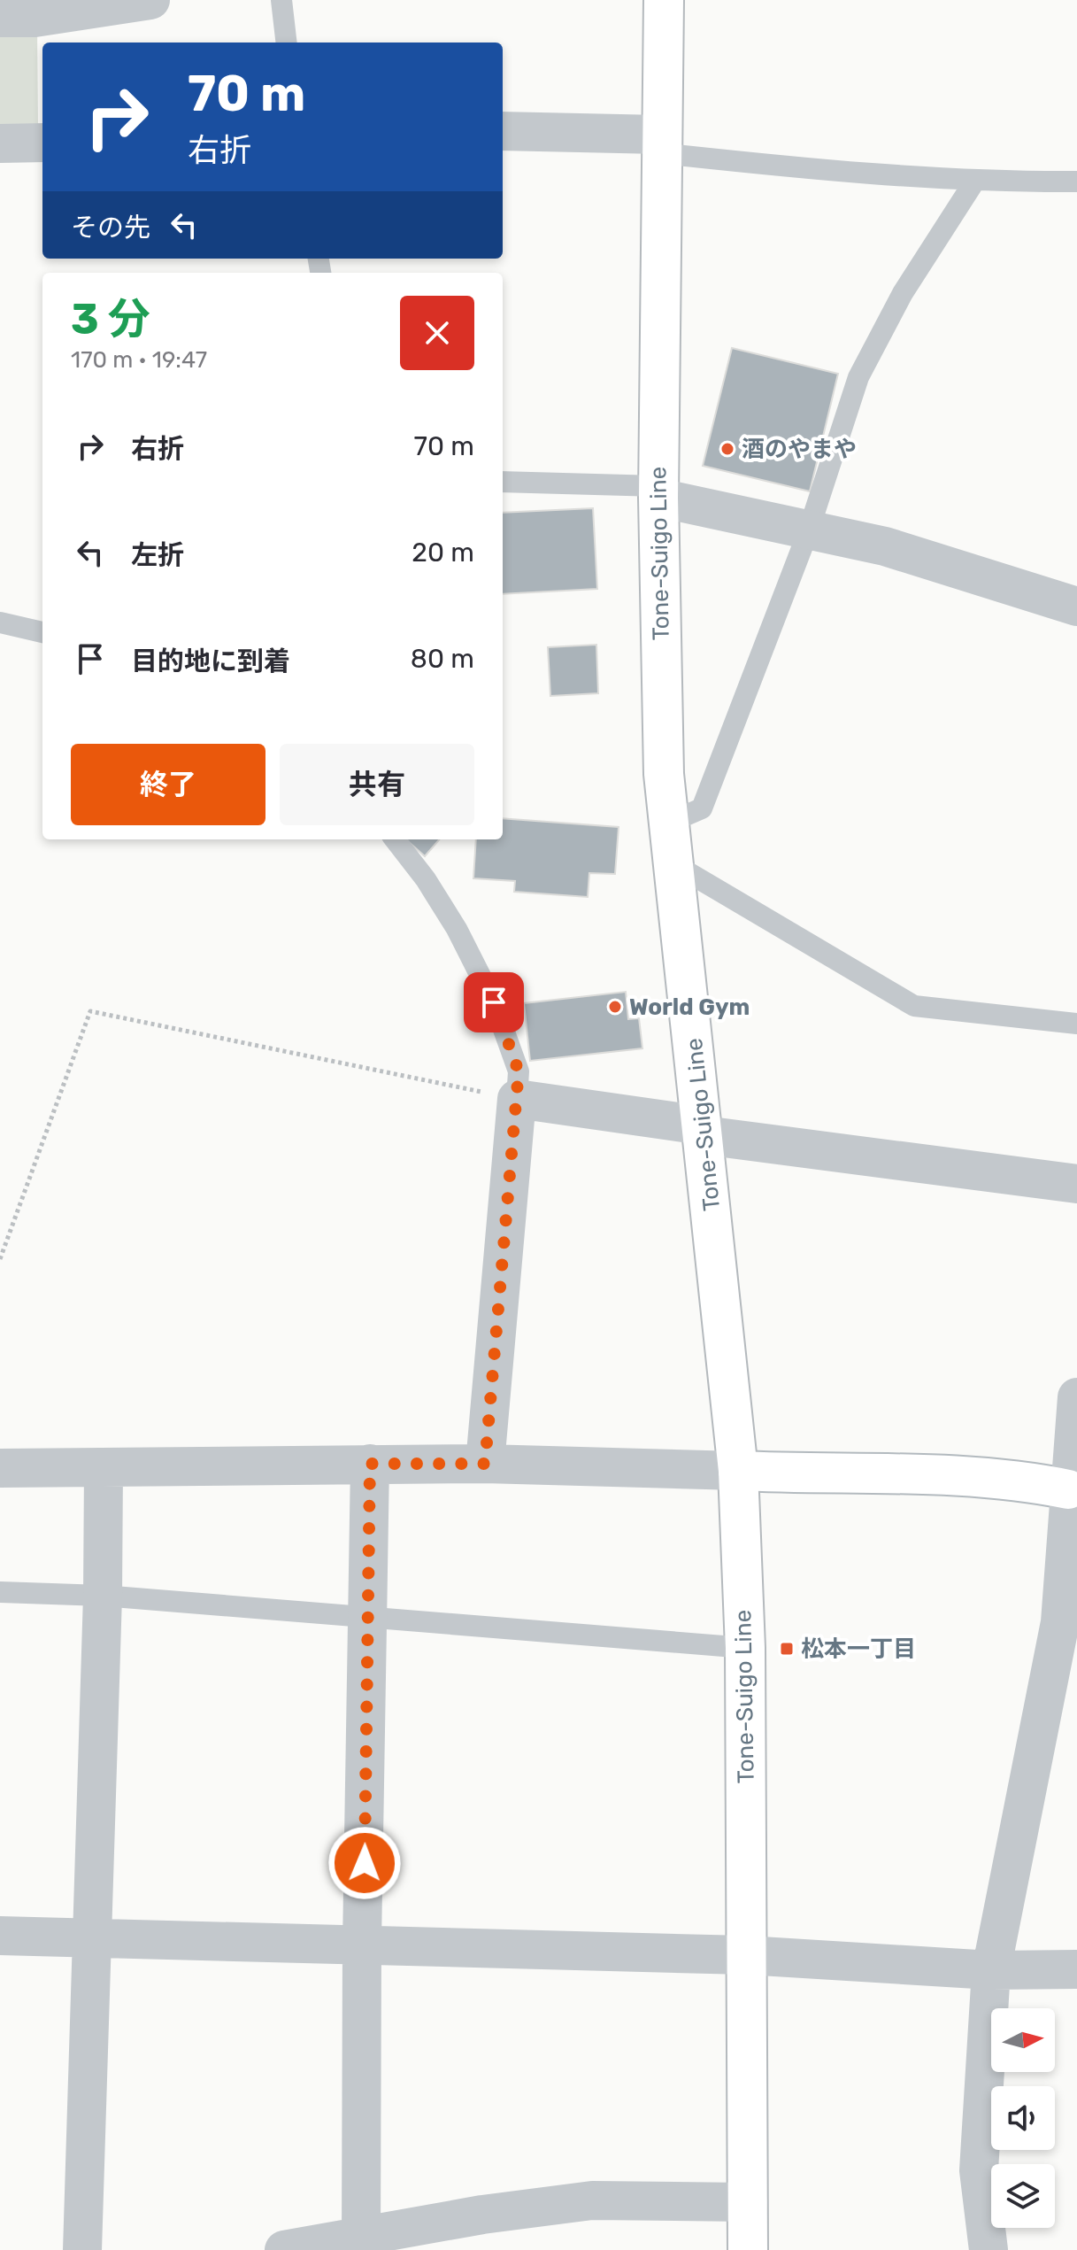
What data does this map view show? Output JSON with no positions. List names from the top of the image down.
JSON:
{
  "streets": {
    "main road": ["Tone-Suigo Line"]
  },
  "places": {
    "other": ["酒のやまや", "World Gym"],
    "transit": ["松本一丁目"]
  },
  "north": "right",
  "page": {
    "turn": ["70 m", "右折"],
    "then": "その先",
    "heading": ["3 分", "170 m · 19:47"],
    "list": [
      {
        "name": "右折",
        "value": "70 m"
      },
      {
        "name": "左折",
        "value": "20 m"
      },
      {
        "name": "目的地に到着",
        "value": "80 m"
      }
    ],
    "buttons": ["終了", "共有"]
  }
}
